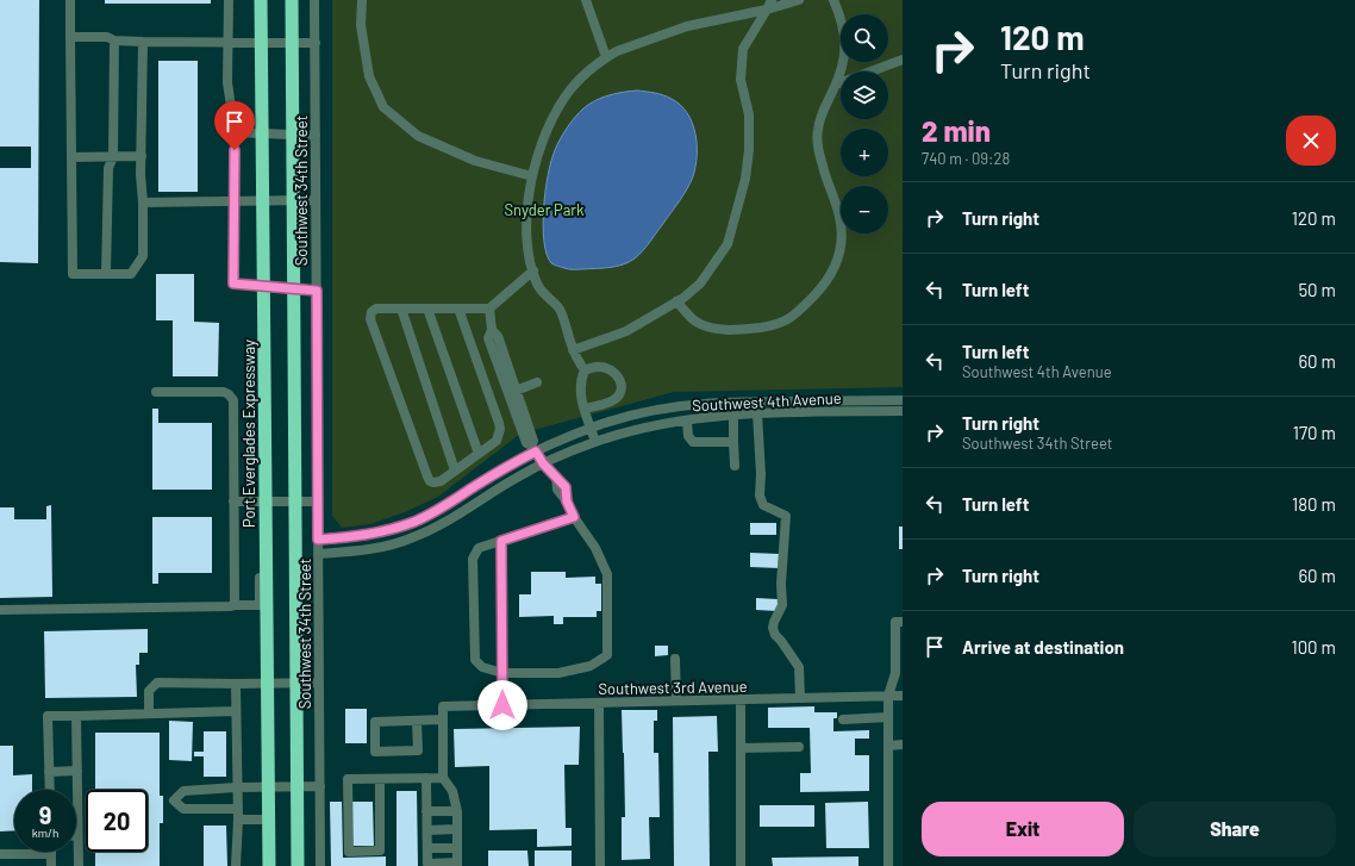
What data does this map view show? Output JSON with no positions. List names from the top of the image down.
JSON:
{
  "streets": {
    "highway": ["Port Everglades Expressway"],
    "street": ["Southwest 34th Street", "Southwest 4th Avenue", "Southwest 3rd Avenue"]
  },
  "crossings": [
    ["Southwest 34th Street", "Southwest 4th Avenue"]
  ],
  "parks": ["Snyder Park"],
  "page": {
    "turn": ["120 m", "Turn right"],
    "map_buttons": ["+", "−"],
    "heading": ["2 min", "740 m · 09:28"],
    "list": [
      {
        "name": "Turn right",
        "value": "120 m"
      },
      {
        "name": "Turn left",
        "value": "50 m"
      },
      {
        "name": "Turn left",
        "note": "Southwest 4th Avenue",
        "value": "60 m"
      },
      {
        "name": "Turn right",
        "note": "Southwest 34th Street",
        "value": "170 m"
      },
      {
        "name": "Turn left",
        "value": "180 m"
      },
      {
        "name": "Turn right",
        "value": "60 m"
      },
      {
        "name": "Arrive at destination",
        "value": "100 m"
      }
    ],
    "speed": "9 km/h",
    "limit": "20",
    "buttons": ["Exit", "Share"]
  }
}
